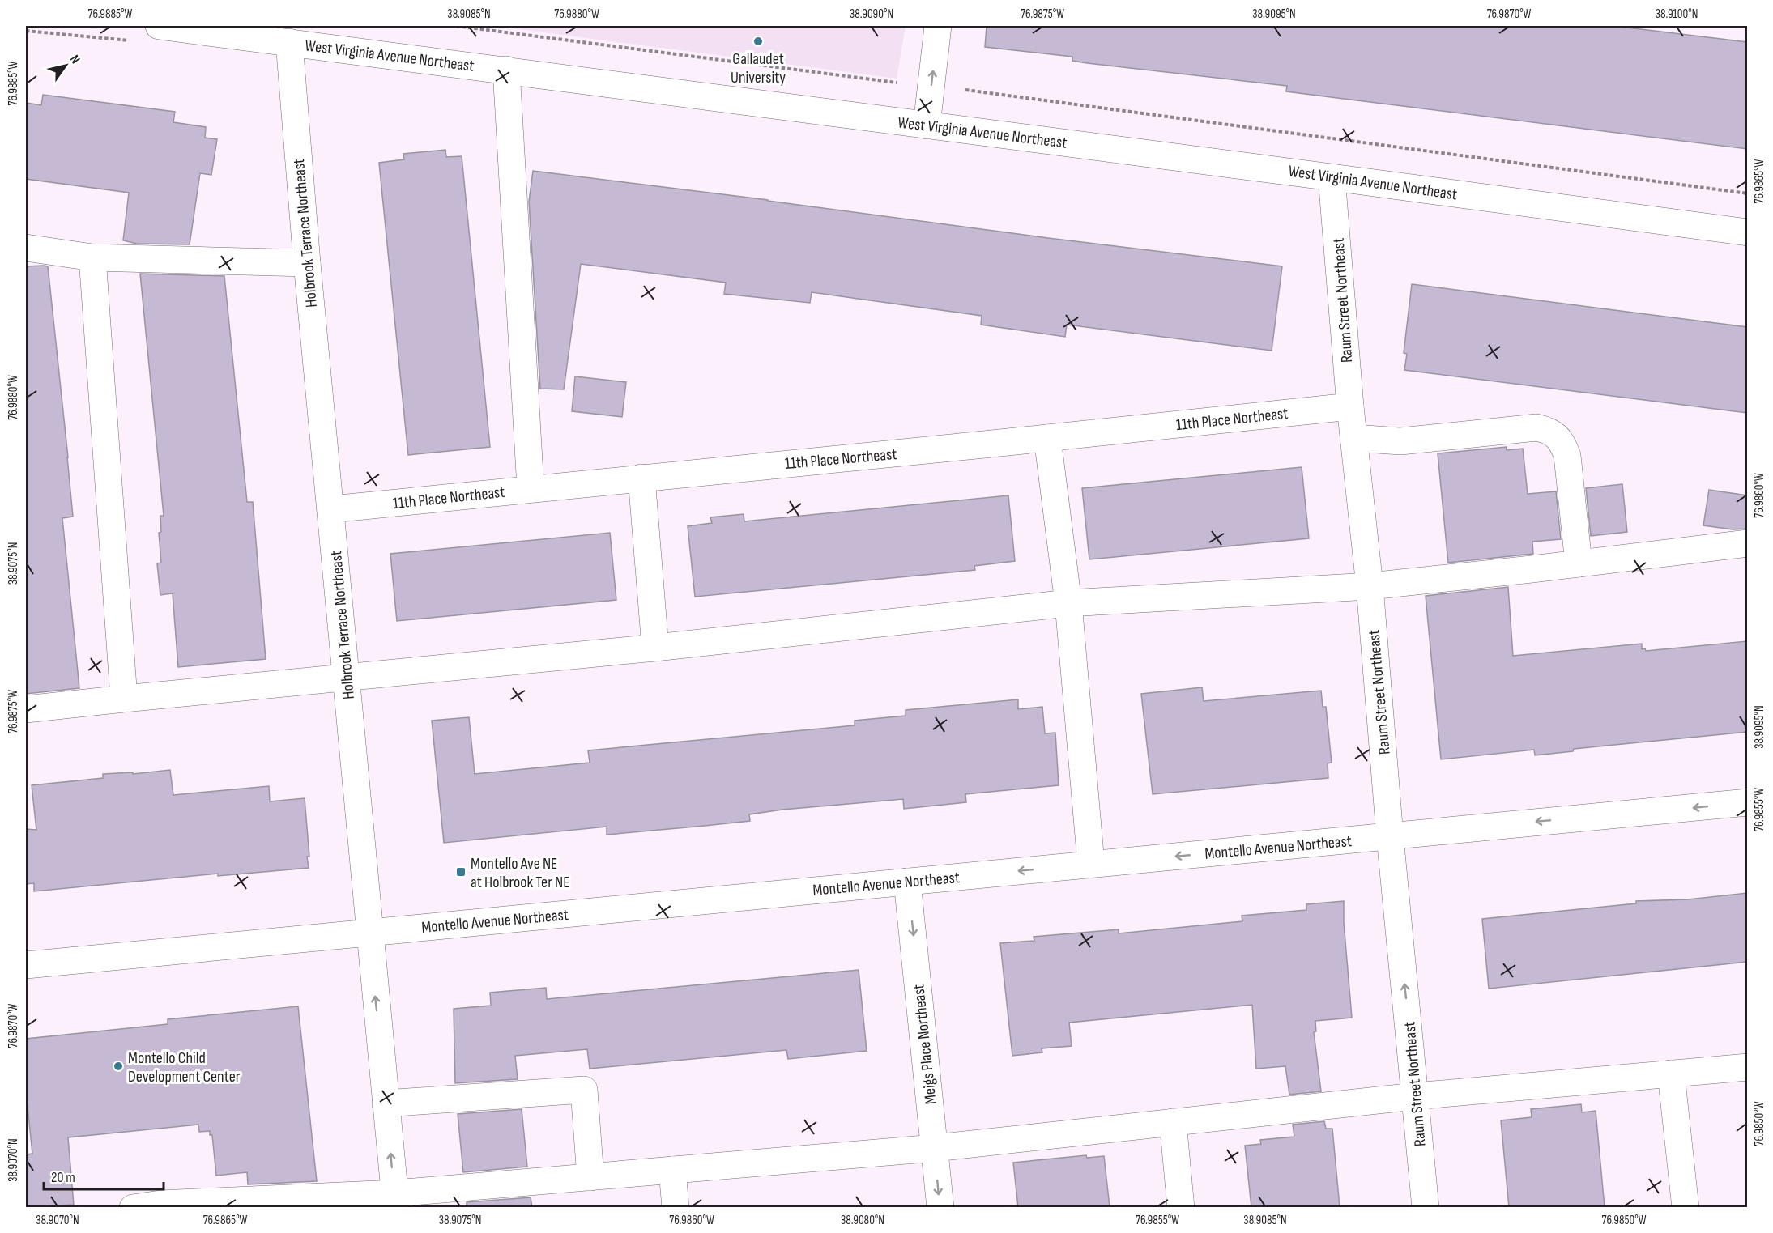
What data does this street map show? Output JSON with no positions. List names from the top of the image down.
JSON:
{
  "streets": {
    "street": [
      "West Virginia Avenue Northeast",
      "Holbrook Terrace Northeast",
      "Raum Street Northeast",
      "11th Place Northeast",
      "Montello Avenue Northeast",
      "Meigs Place Northeast"
    ]
  },
  "crossings": [
    ["West Virginia Avenue Northeast", "Holbrook Terrace Northeast"],
    ["West Virginia Avenue Northeast", "Raum Street Northeast"],
    ["Holbrook Terrace Northeast", "11th Place Northeast"],
    ["Holbrook Terrace Northeast", "Montello Avenue Northeast"],
    ["Raum Street Northeast", "11th Place Northeast"],
    ["Raum Street Northeast", "Montello Avenue Northeast"],
    ["Montello Avenue Northeast", "Meigs Place Northeast"]
  ],
  "one_way": ["Montello Avenue Northeast", "Meigs Place Northeast"],
  "places": {
    "other": ["Gallaudet University", "Montello Child Development Center"],
    "transit": ["Montello Ave NE at Holbrook Ter NE"]
  },
  "scale_bar": "20 m",
  "north": "top right",
  "coordinates": [
    "76.9885°W",
    "38.9085°N",
    "76.9880°W",
    "38.9090°N",
    "76.9875°W",
    "38.9095°N",
    "76.9870°W",
    "38.9100°N",
    "76.9865°W",
    "76.9860°W",
    "38.9075°N",
    "76.9855°W",
    "76.9850°W",
    "38.9070°N",
    "38.9080°N"
  ]
}
